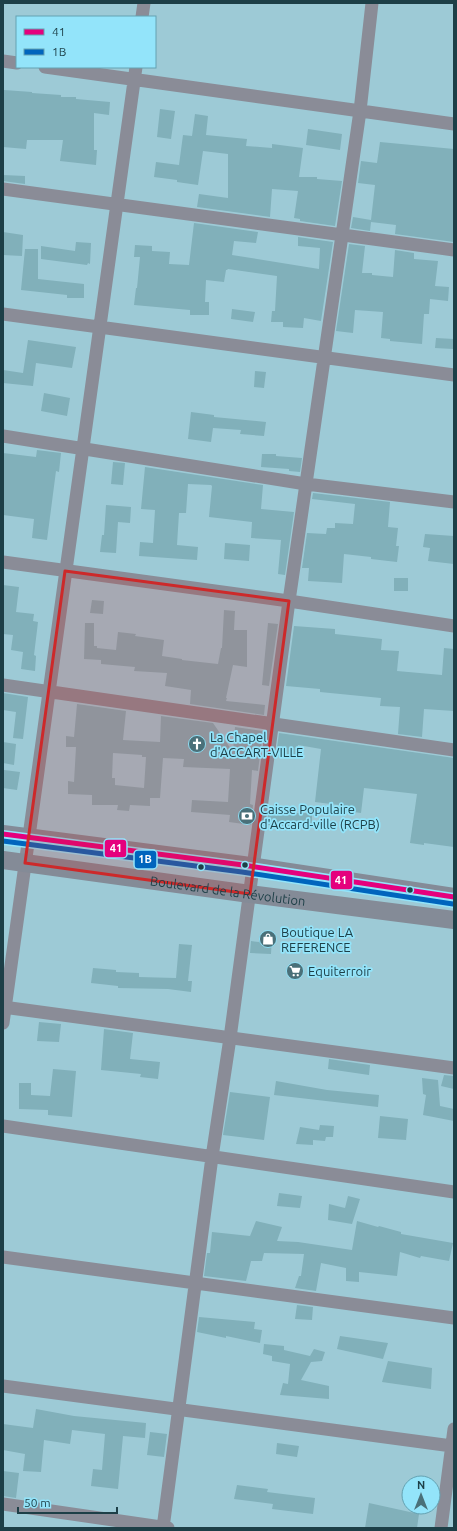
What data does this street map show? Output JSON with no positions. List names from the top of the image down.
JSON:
{
  "streets": {
    "main road": ["Boulevard de la Révolution"]
  },
  "places": {
    "church": ["La Chapel d'ACCART-VILLE"],
    "bank": ["Caisse Populaire d'Accard-ville (RCPB)"],
    "shop": ["Boutique LA REFERENCE"],
    "supermarket": ["Equiterroir"]
  },
  "lines": ["transit line 41", "transit line 1B"],
  "legend": ["41", "1B"],
  "scale_bar": "50 m",
  "north": "top"
}
